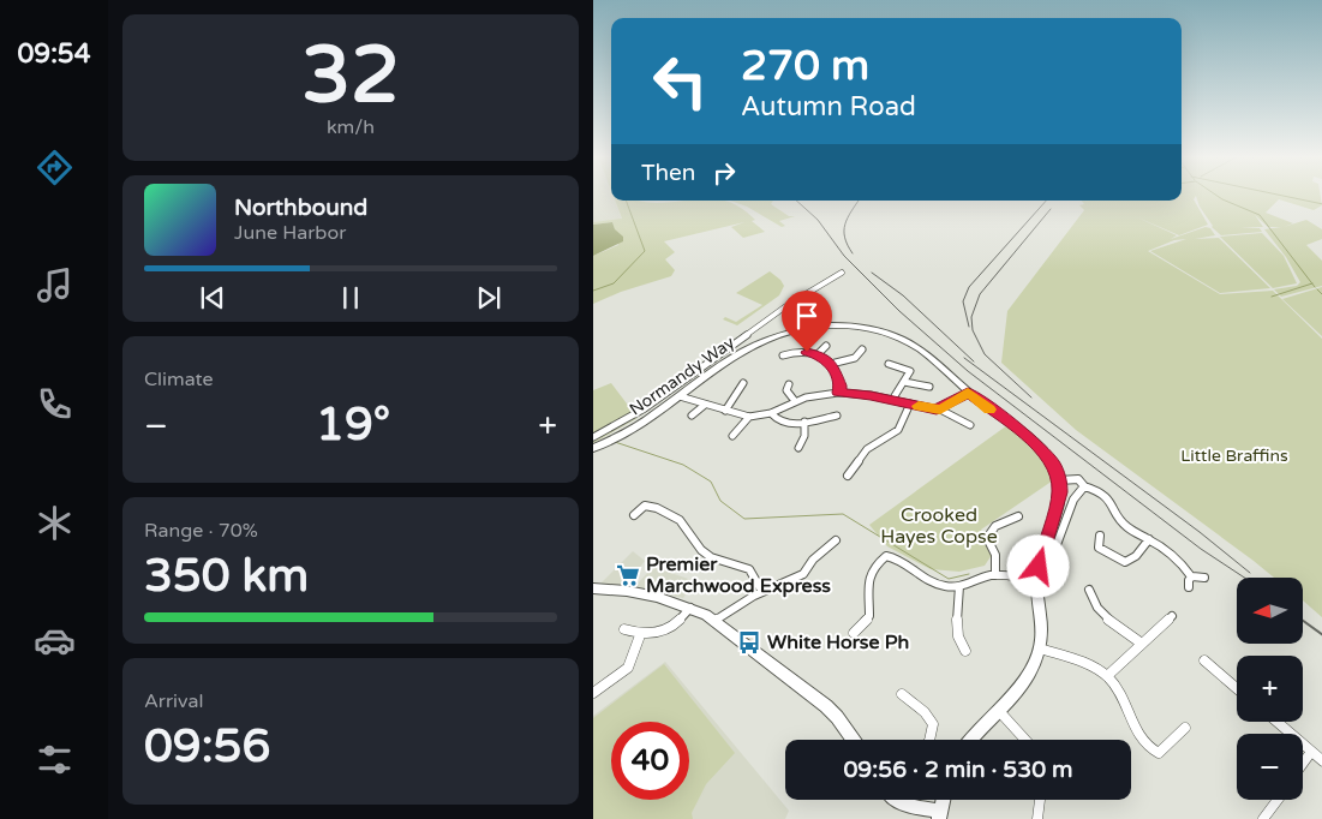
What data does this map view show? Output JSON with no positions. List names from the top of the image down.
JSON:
{
  "streets": {
    "street": ["Normandy Way"]
  },
  "parks": ["Little Braffins", "Crooked Hayes Copse"],
  "places": {
    "supermarket": ["Premier Marchwood Express"],
    "bus stop": ["White Horse Ph"]
  },
  "north": "left",
  "page": {
    "tabs": "09:54",
    "tile": [
      ["32", "km/h"],
      "Climate",
      ["Range · 70%", "350 km"],
      ["Arrival", "09:56"]
    ],
    "turn": ["270 m", "Autumn Road"],
    "then": "Then",
    "song": ["Northbound", "June Harbor"],
    "heat": ["−", "19°", "+"],
    "map_buttons": ["+", "−"],
    "limit": "40",
    "trip": "09:56 · 2 min · 530 m"
  }
}
